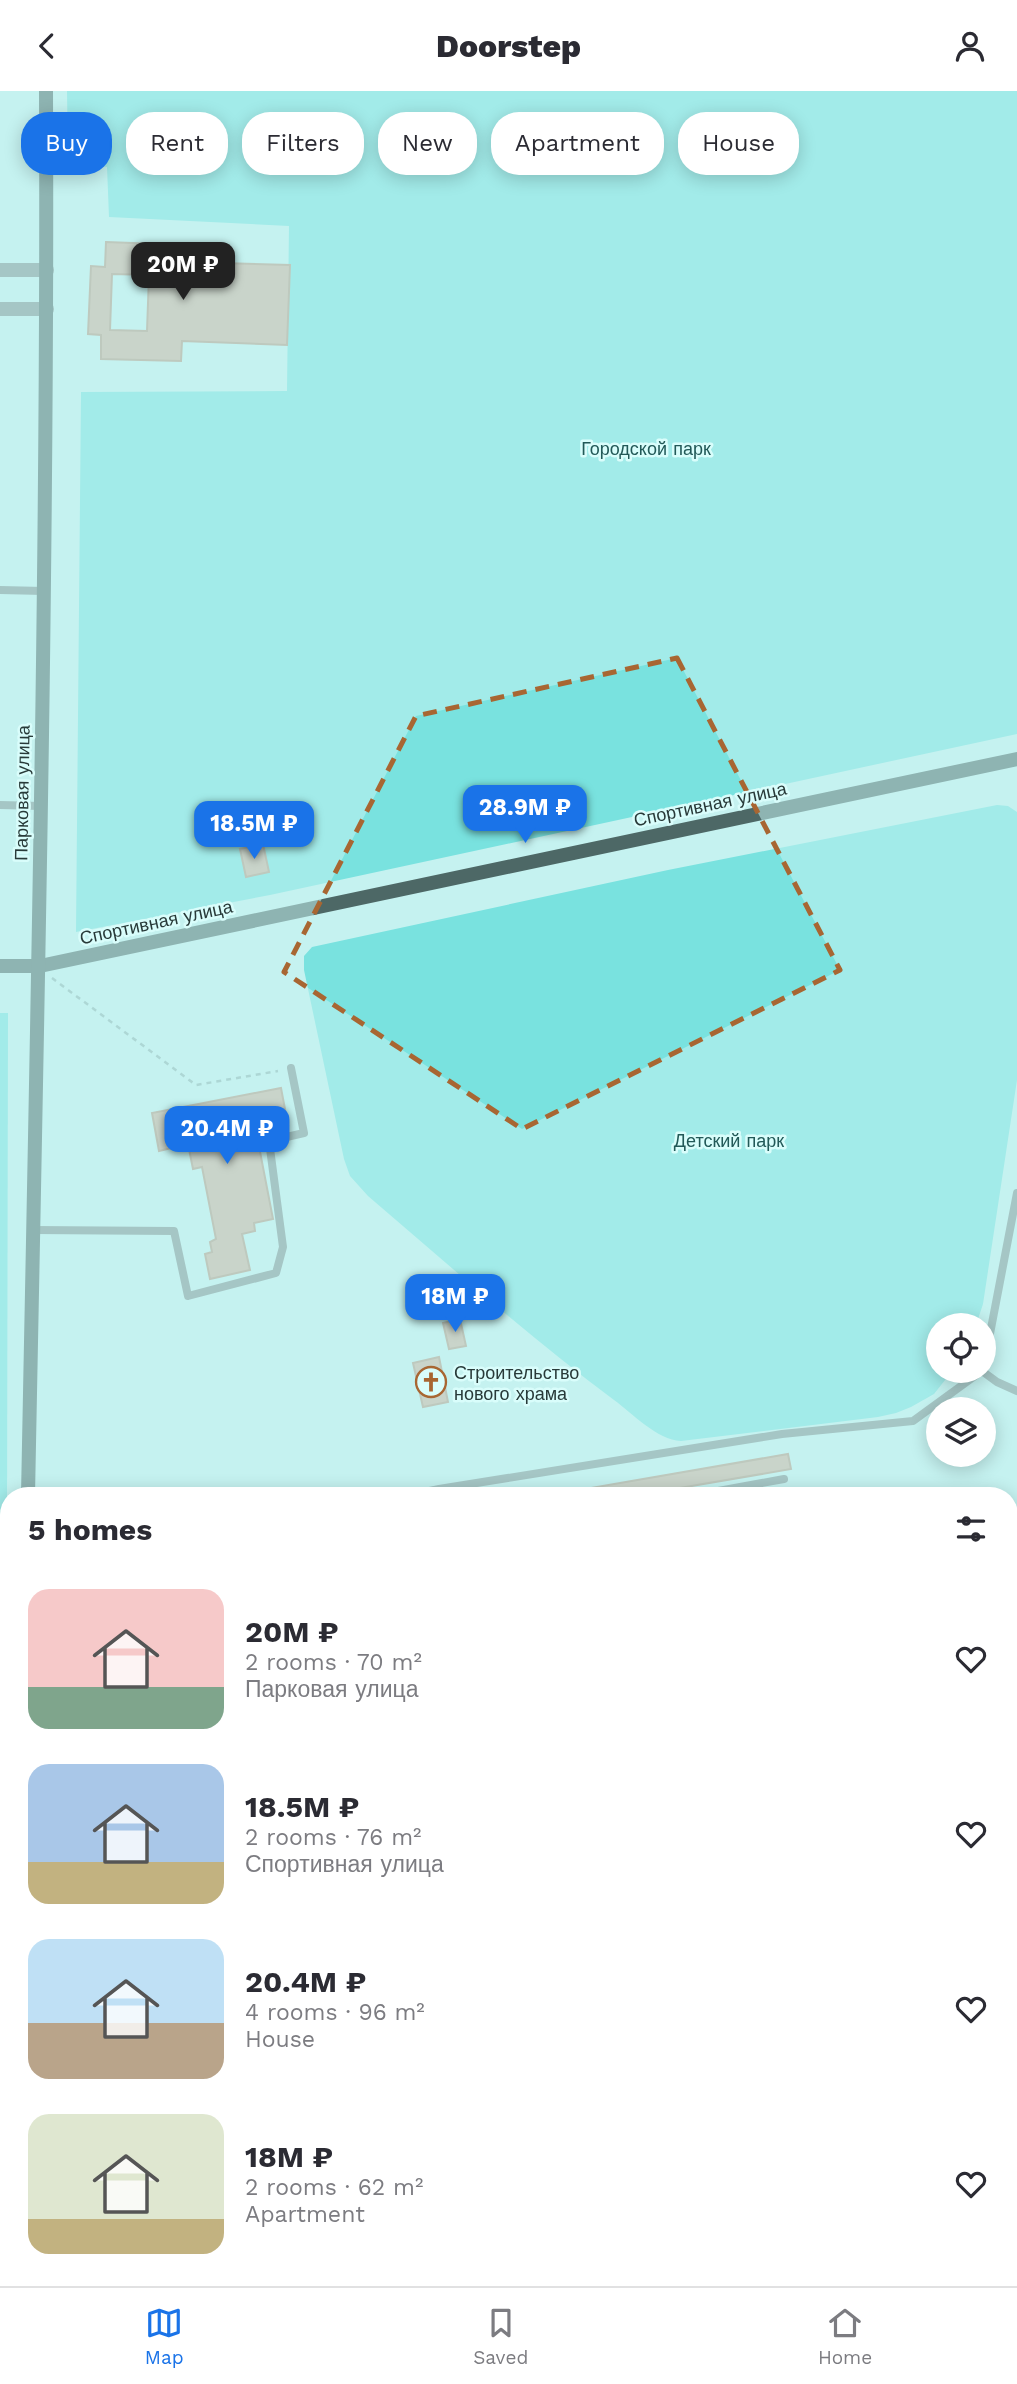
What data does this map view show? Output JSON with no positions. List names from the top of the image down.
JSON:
{
  "streets": {
    "street": ["Парковая улица", "Спортивная улица"]
  },
  "crossings": [
    ["Парковая улица", "Спортивная улица"]
  ],
  "parks": ["Городской парк", "Детский парк"],
  "places": {
    "church": ["Строительство нового храма"]
  },
  "page": {
    "header": "Doorstep",
    "chip": [
      "Buy",
      "Rent",
      "Filters",
      "New",
      "Apartment",
      "House"
    ],
    "price": [
      "20M ₽",
      "28.9M ₽",
      "18.5M ₽",
      "20.4M ₽",
      "18M ₽"
    ],
    "heading": "5 homes",
    "list": [
      {
        "name": "20M ₽",
        "note": "2 rooms · 70 m² · Парковая улица"
      },
      {
        "name": "18.5M ₽",
        "note": "2 rooms · 76 m² · Спортивная улица"
      },
      {
        "name": "20.4M ₽",
        "note": "4 rooms · 96 m² · House"
      },
      {
        "name": "18M ₽",
        "note": "2 rooms · 62 m² · Apartment"
      }
    ],
    "tabs": ["Map", "Saved", "Home"]
  }
}
